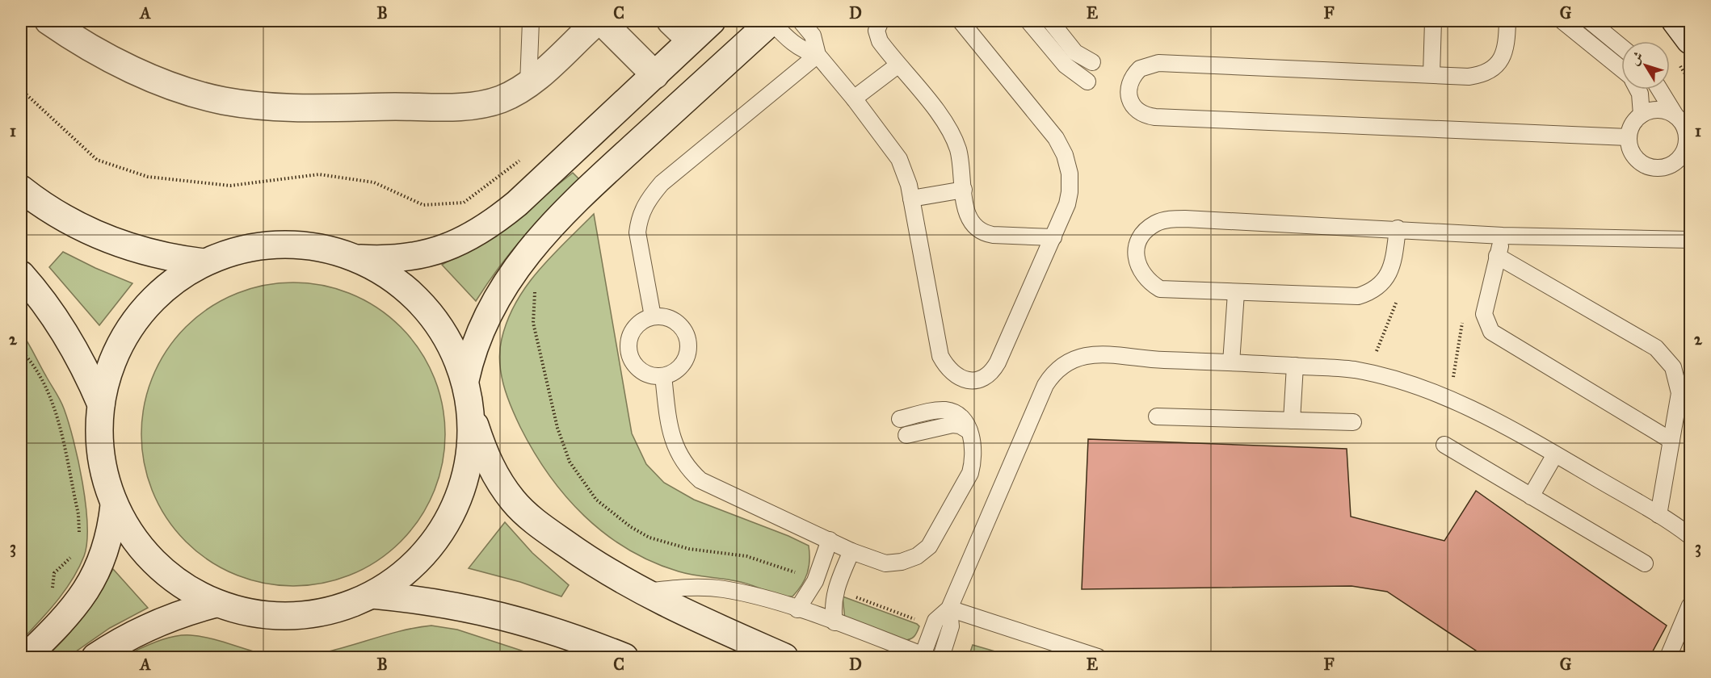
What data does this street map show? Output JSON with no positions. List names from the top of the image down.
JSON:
{
  "north": "top left",
  "grid": {
    "columns": [
      "A",
      "B",
      "C",
      "D",
      "E",
      "F",
      "G"
    ],
    "rows": ["1", "2", "3"]
  }
}
